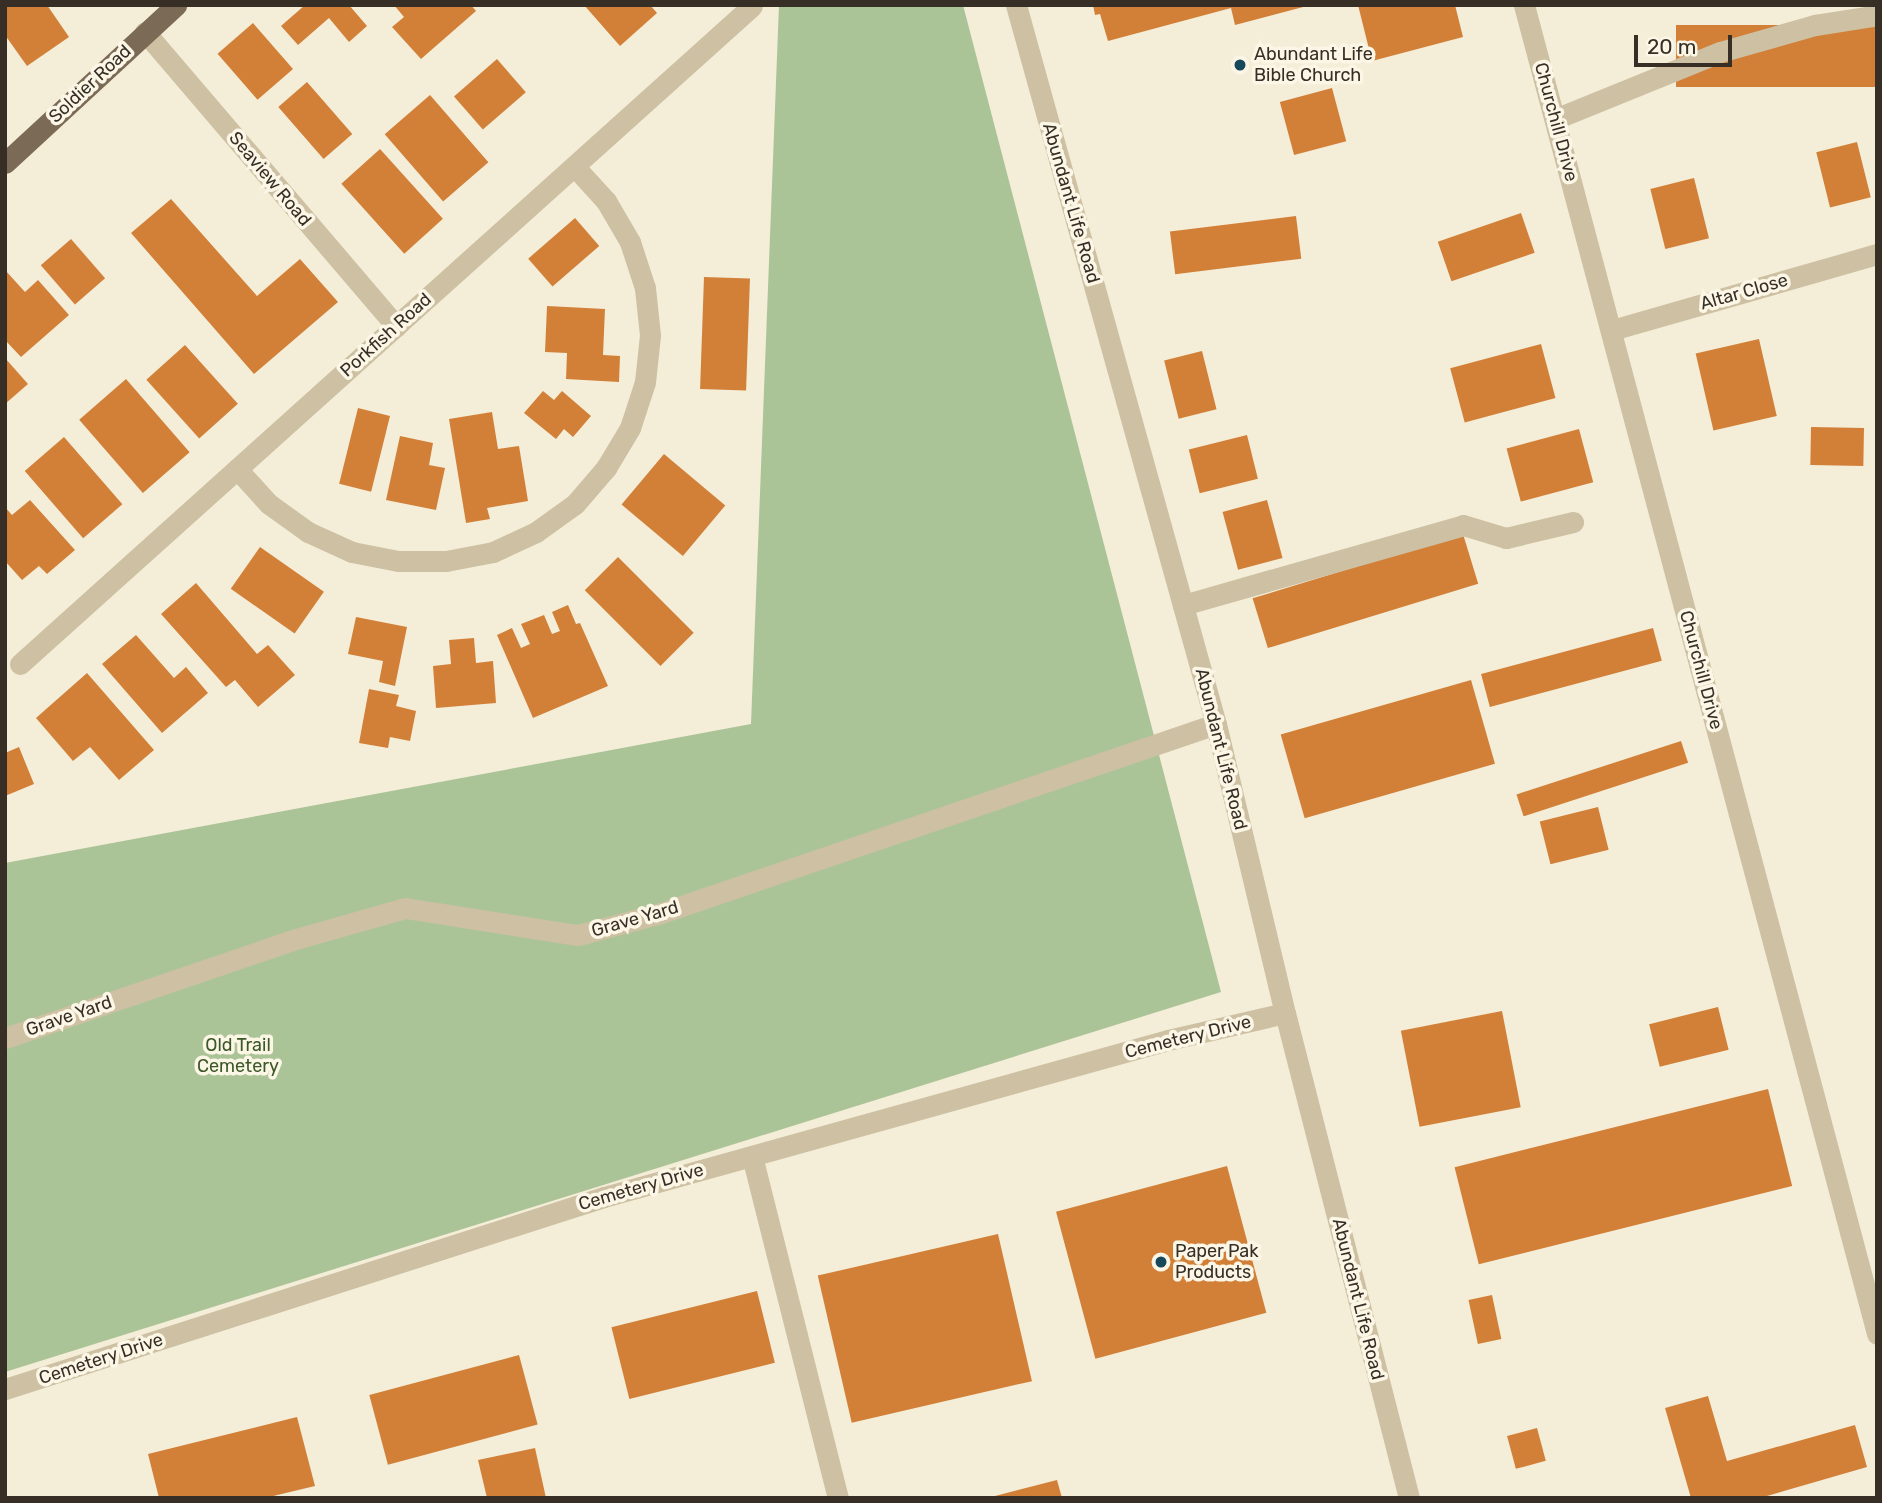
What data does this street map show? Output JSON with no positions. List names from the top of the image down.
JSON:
{
  "streets": {
    "main road": ["Soldier Road"],
    "street": [
      "Churchill Drive",
      "Seaview Road",
      "Abundant Life Road",
      "Altar Close",
      "Porkfish Road",
      "Grave Yard",
      "Cemetery Drive"
    ]
  },
  "crossings": [
    ["Soldier Road", "Seaview Road"],
    ["Churchill Drive", "Altar Close"],
    ["Seaview Road", "Porkfish Road"],
    ["Abundant Life Road", "Grave Yard"],
    ["Abundant Life Road", "Cemetery Drive"]
  ],
  "parks": ["Old Trail Cemetery"],
  "places": ["Abundant Life Bible Church", "Paper Pak Products"],
  "scale_bar": "20 m"
}
